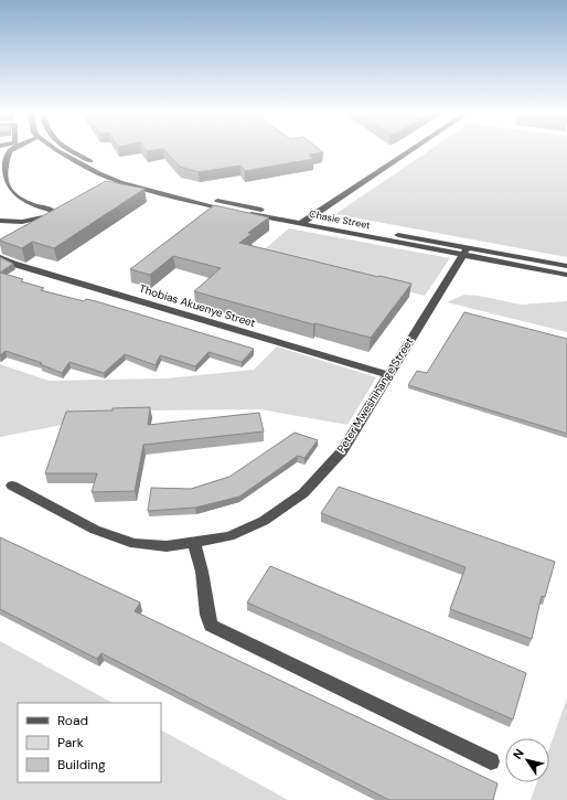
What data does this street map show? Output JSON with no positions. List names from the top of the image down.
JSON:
{
  "streets": {
    "street": ["Chasie Street", "Thobias Akuenye Street", "Peter Mweshihange Street"]
  },
  "crossings": [
    ["Chasie Street", "Peter Mweshihange Street"],
    ["Thobias Akuenye Street", "Peter Mweshihange Street"]
  ],
  "legend": ["Road", "Park", "Building"],
  "north": "top left"
}
